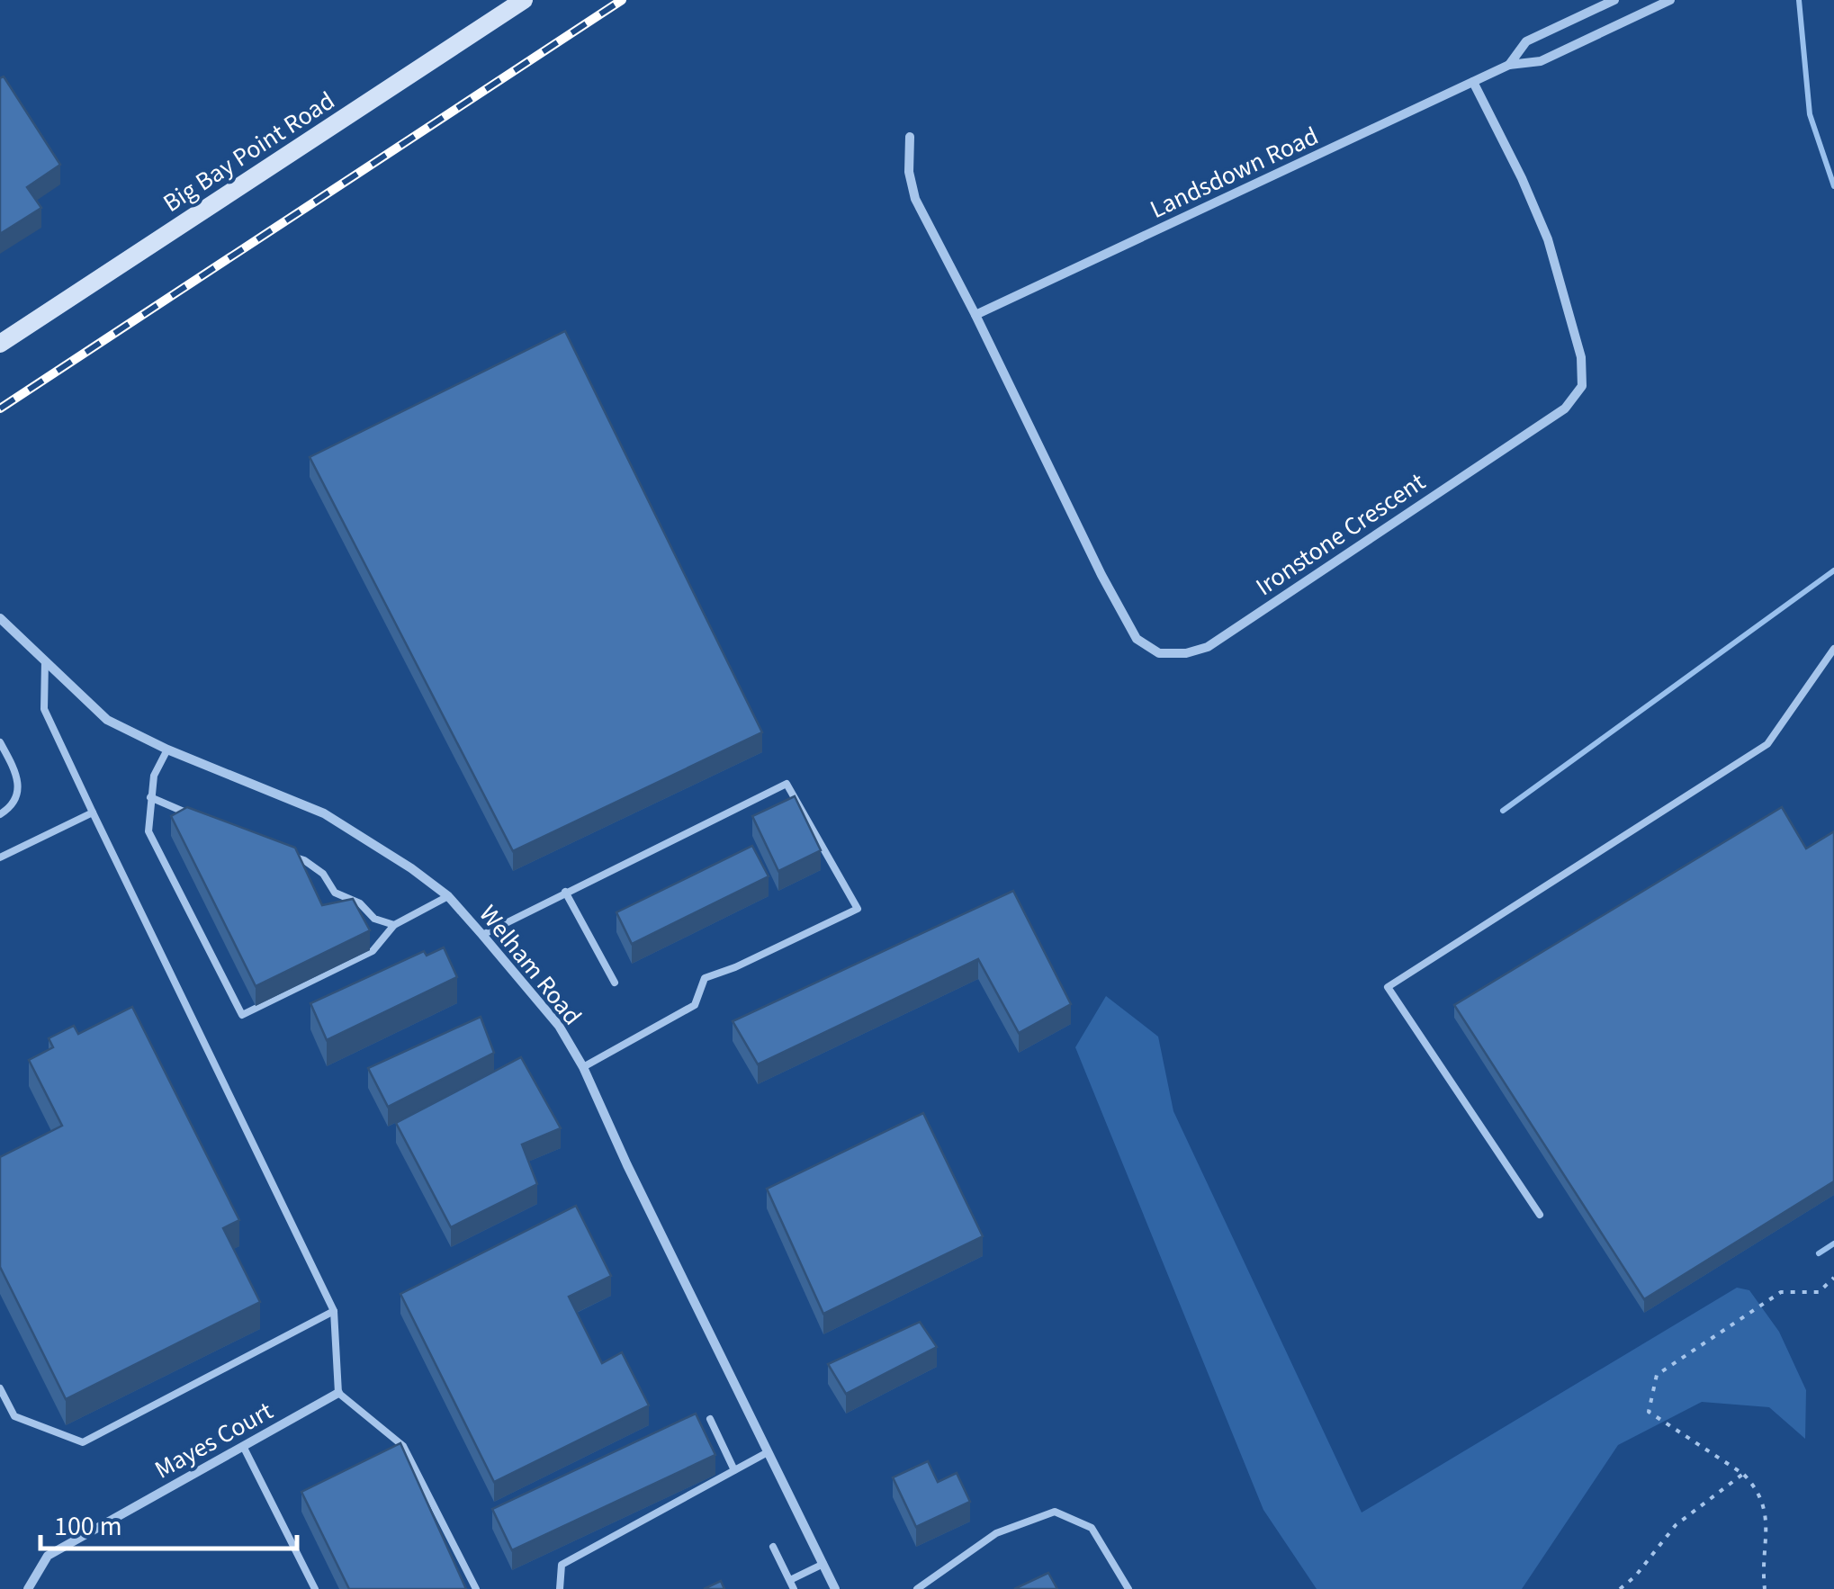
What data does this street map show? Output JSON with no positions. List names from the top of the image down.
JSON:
{
  "streets": {
    "street": [
      "Big Bay Point Road",
      "Landsdown Road",
      "Ironstone Crescent",
      "Welham Road",
      "Mayes Court"
    ]
  },
  "crossings": [
    ["Landsdown Road", "Ironstone Crescent"]
  ],
  "scale_bar": "100 m"
}
